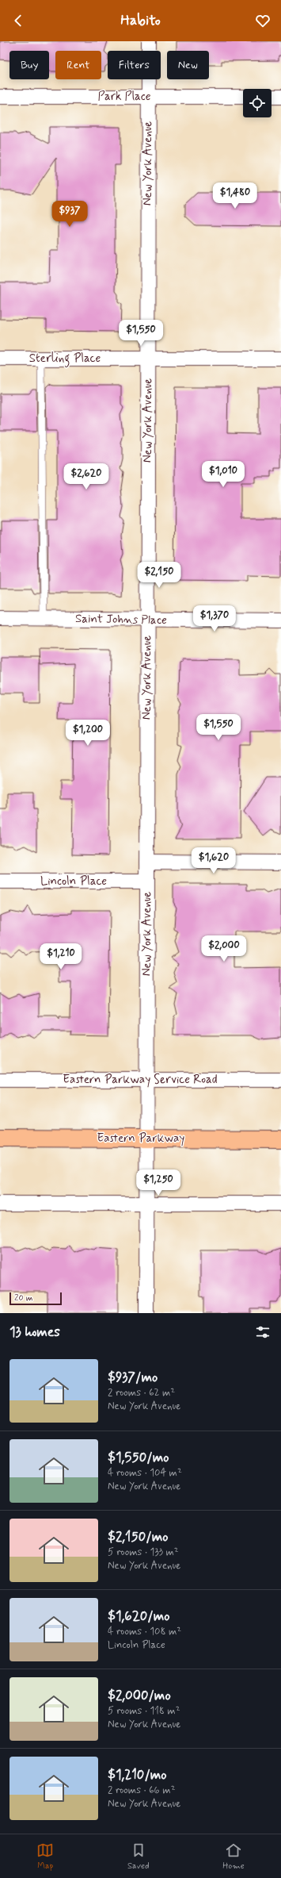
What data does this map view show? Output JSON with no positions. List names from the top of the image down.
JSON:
{
  "streets": {
    "main road": ["Eastern Parkway"],
    "street": [
      "Park Place",
      "New York Avenue",
      "Sterling Place",
      "Saint Johns Place",
      "Lincoln Place",
      "Eastern Parkway Service Road"
    ]
  },
  "crossings": [
    ["Park Place", "New York Avenue"],
    ["New York Avenue", "Sterling Place"],
    ["New York Avenue", "Saint Johns Place"],
    ["New York Avenue", "Lincoln Place"],
    ["New York Avenue", "Eastern Parkway Service Road"],
    ["New York Avenue", "Eastern Parkway"]
  ],
  "scale_bar": "20 m",
  "page": {
    "header": "Habito",
    "chip": [
      "Buy",
      "Rent",
      "Filters",
      "New"
    ],
    "price": [
      "$1,480",
      "$937",
      "$1,550",
      "$1,010",
      "$2,620",
      "$2,150",
      "$1,370",
      "$1,550",
      "$1,200",
      "$1,620",
      "$2,000",
      "$1,210",
      "$1,250"
    ],
    "scale": "20 m",
    "heading": "13 homes",
    "list": [
      {
        "name": "$937/mo",
        "note": "2 rooms · 62 m² · New York Avenue"
      },
      {
        "name": "$1,550/mo",
        "note": "4 rooms · 104 m² · New York Avenue"
      },
      {
        "name": "$2,150/mo",
        "note": "5 rooms · 133 m² · New York Avenue"
      },
      {
        "name": "$1,620/mo",
        "note": "4 rooms · 108 m² · Lincoln Place"
      },
      {
        "name": "$2,000/mo",
        "note": "5 rooms · 118 m² · New York Avenue"
      },
      {
        "name": "$1,210/mo",
        "note": "2 rooms · 66 m² · New York Avenue"
      }
    ],
    "tabs": ["Map", "Saved", "Home"]
  }
}
